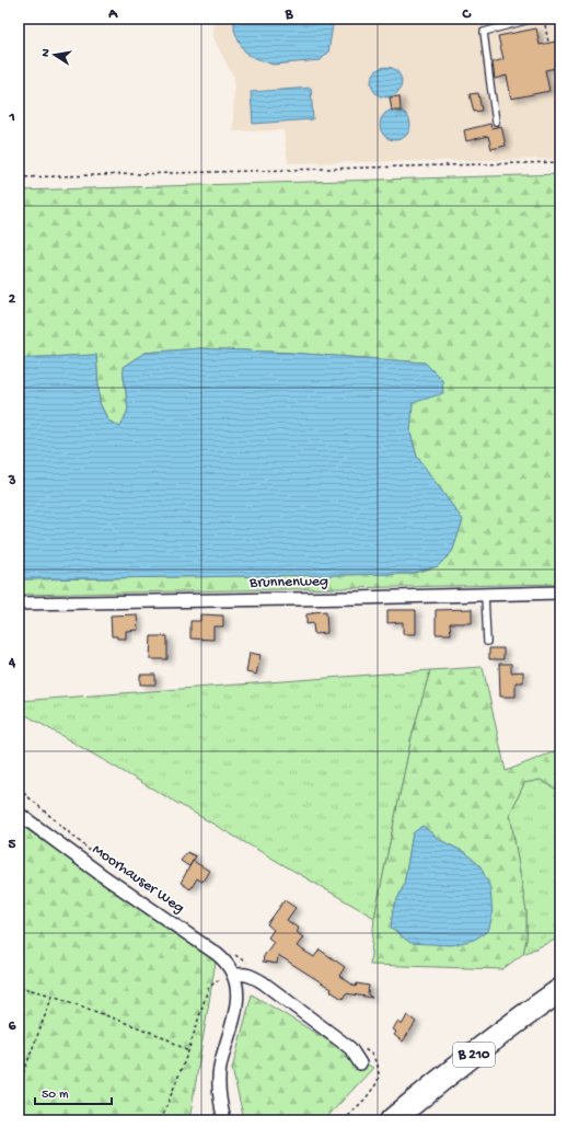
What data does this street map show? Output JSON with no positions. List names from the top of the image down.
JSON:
{
  "streets": {
    "highway": ["B 210"],
    "street": ["Brunnenweg", "Moorhauser Weg"]
  },
  "scale_bar": "50 m",
  "north": "left",
  "grid": {
    "columns": ["A", "B", "C"],
    "rows": [
      "1",
      "2",
      "3",
      "4",
      "5",
      "6"
    ]
  }
}
